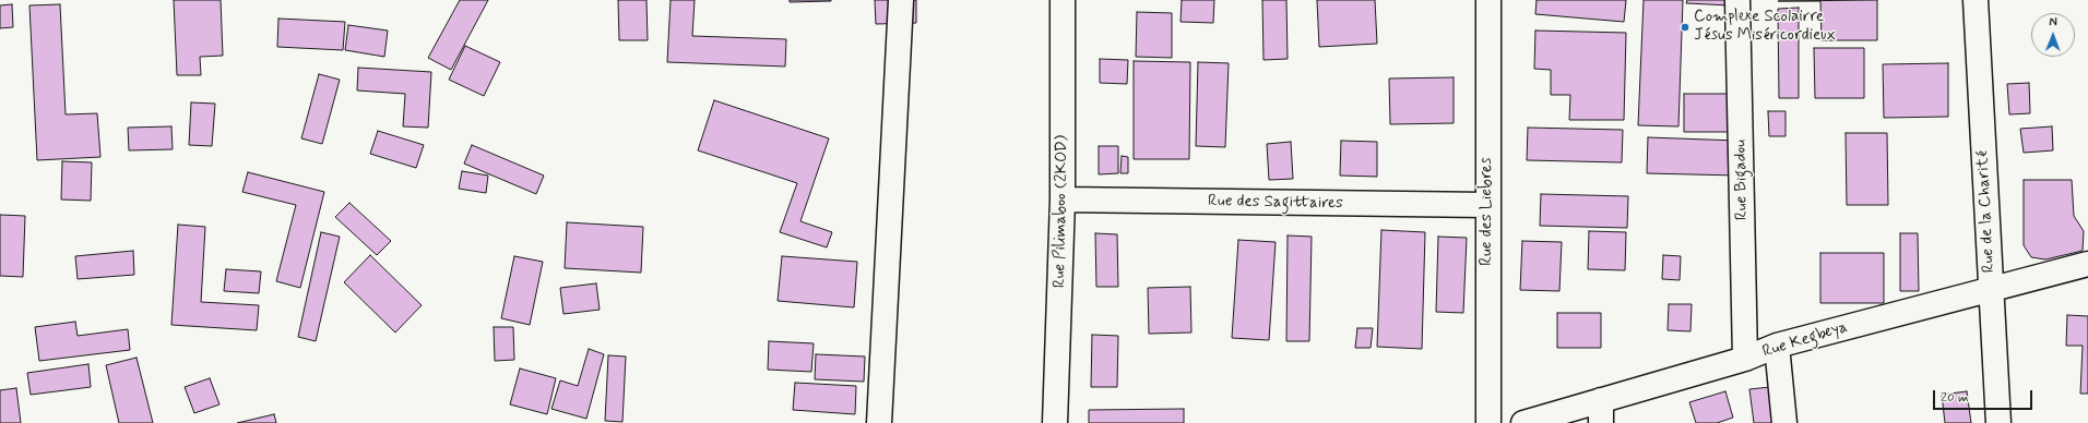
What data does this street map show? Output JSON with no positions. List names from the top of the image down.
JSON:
{
  "streets": {
    "street": [
      "Rue Bigadou",
      "Rue des Sagittaires",
      "Rue Pilimaboo (2KOD)",
      "Rue des Liebres",
      "Rue de la Charité",
      "Rue Kegbeya"
    ]
  },
  "crossings": [
    ["Rue Bigadou", "Rue Kegbeya"],
    ["Rue des Sagittaires", "Rue Pilimaboo (2KOD)"],
    ["Rue des Sagittaires", "Rue des Liebres"],
    ["Rue de la Charité", "Rue Kegbeya"]
  ],
  "places": ["Complexe Scolairre Jésus Miséricordieux"],
  "scale_bar": "20 m",
  "north": "top"
}
